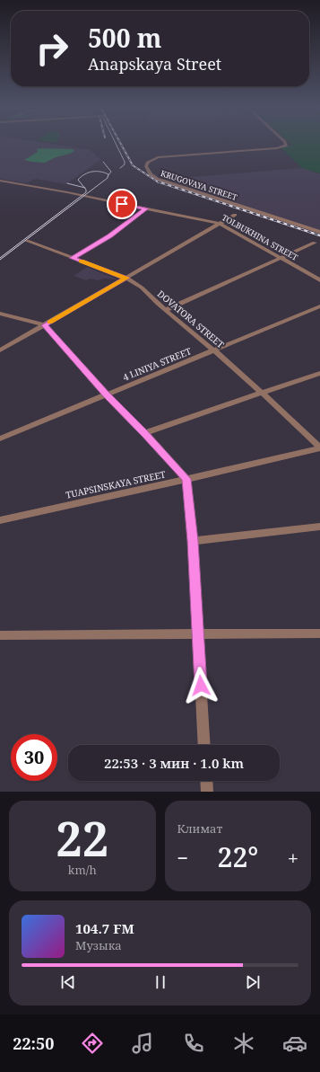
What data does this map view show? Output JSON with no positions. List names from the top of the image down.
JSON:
{
  "streets": {
    "street": [
      "KRUGOVAYA STREET",
      "TOLBUKHINA STREET",
      "DOVATORA STREET",
      "4 LINIYA STREET",
      "TUAPSINSKAYA STREET"
    ]
  },
  "crossings": [
    ["DOVATORA STREET", "4 LINIYA STREET"],
    ["DOVATORA STREET", "TUAPSINSKAYA STREET"]
  ],
  "page": {
    "turn": ["500 m", "Anapskaya Street"],
    "limit": "30",
    "trip": "22:53 · 3 мин · 1.0 km",
    "tile": [
      ["22", "km/h"],
      "Климат"
    ],
    "heat": ["−", "22°", "+"],
    "song": ["104.7 FM", "Музыка"],
    "tabs": "22:50"
  }
}
